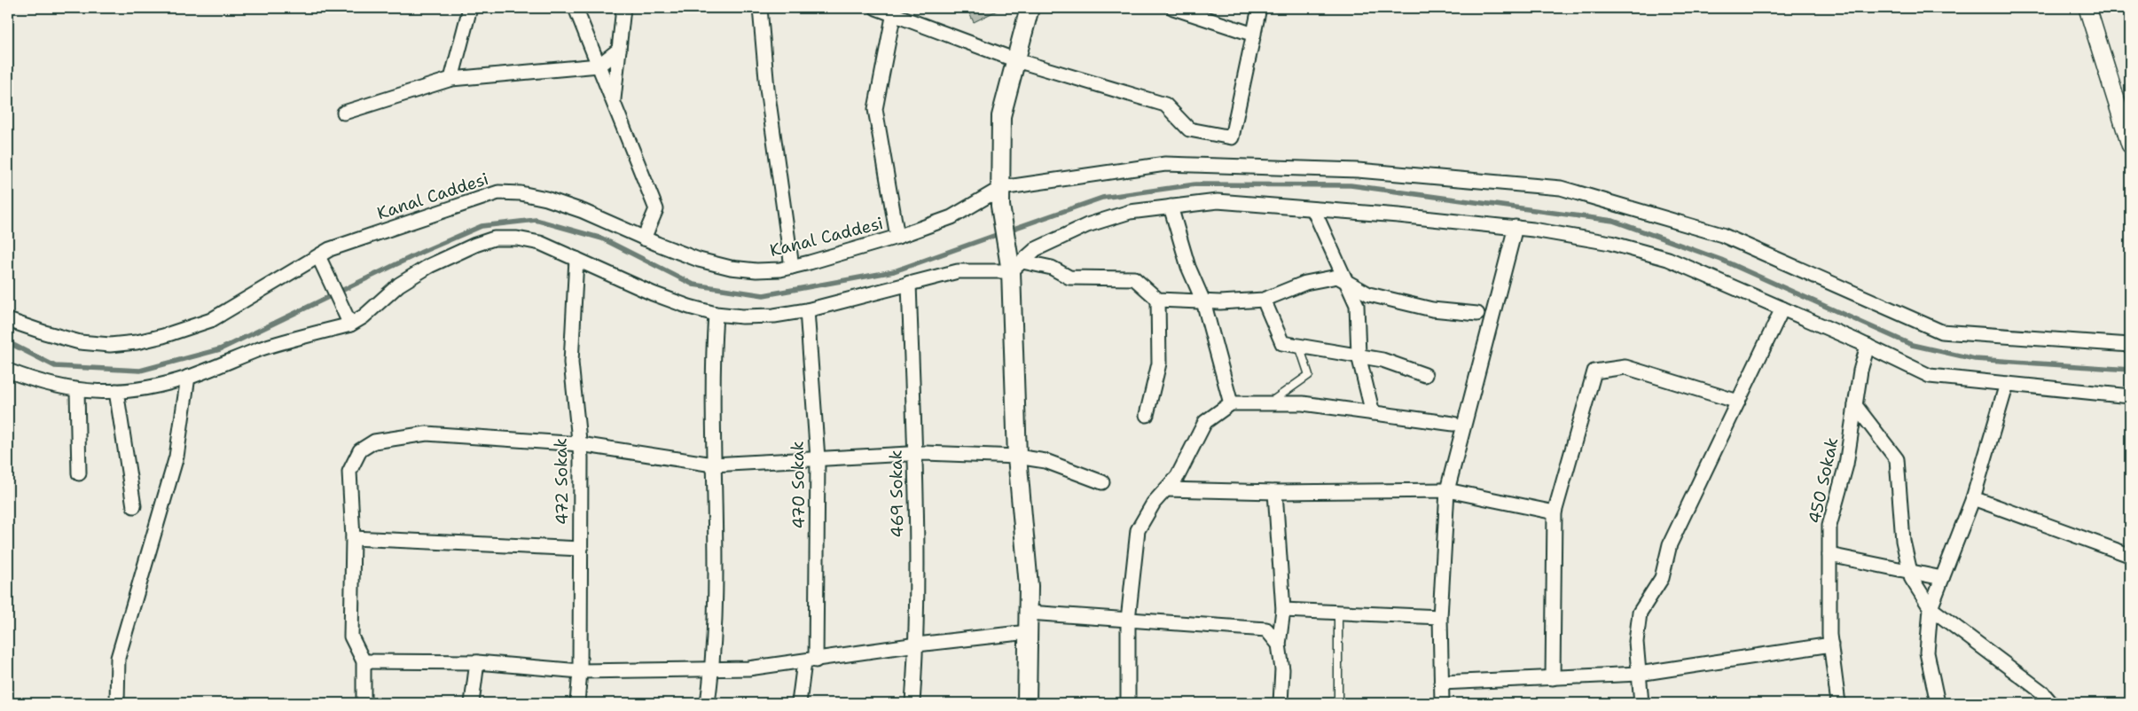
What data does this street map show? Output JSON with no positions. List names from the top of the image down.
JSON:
{
  "streets": {
    "street": [
      "Kanal Caddesi",
      "450 Sokak",
      "472 Sokak",
      "470 Sokak",
      "469 Sokak"
    ]
  }
}
